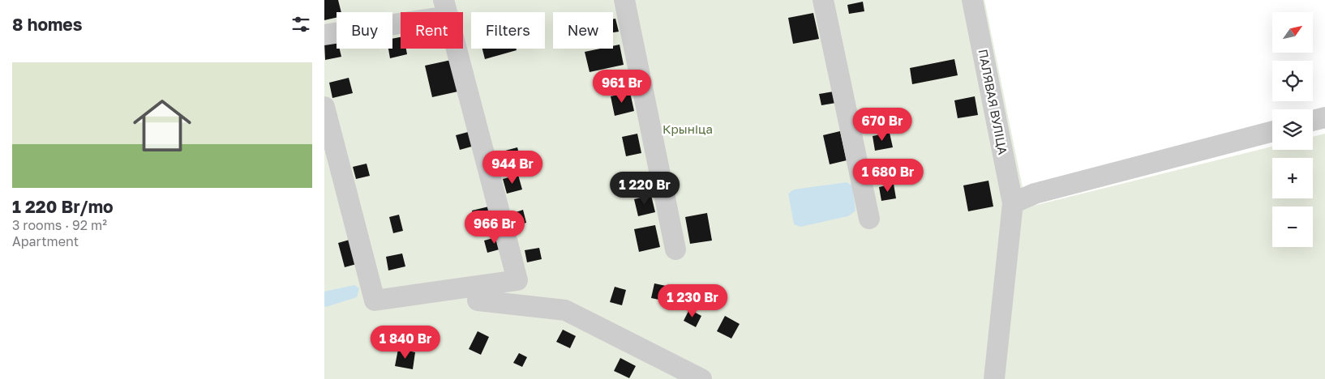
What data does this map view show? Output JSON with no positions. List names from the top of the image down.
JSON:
{
  "streets": {
    "street": ["ПАЛЯВАЯ ВУЛІЦА"]
  },
  "parks": ["Крыніца"],
  "north": "top right",
  "page": {
    "heading": "8 homes",
    "map_buttons": ["+", "−"],
    "chip": [
      "Buy",
      "Rent",
      "Filters",
      "New"
    ],
    "list": [
      {
        "name": "1 220 Br/mo",
        "note": "3 rooms · 92 m² · Apartment"
      }
    ],
    "price": [
      "961 Br",
      "670 Br",
      "944 Br",
      "1 680 Br",
      "1 220 Br",
      "966 Br",
      "1 230 Br",
      "1 840 Br"
    ]
  }
}
